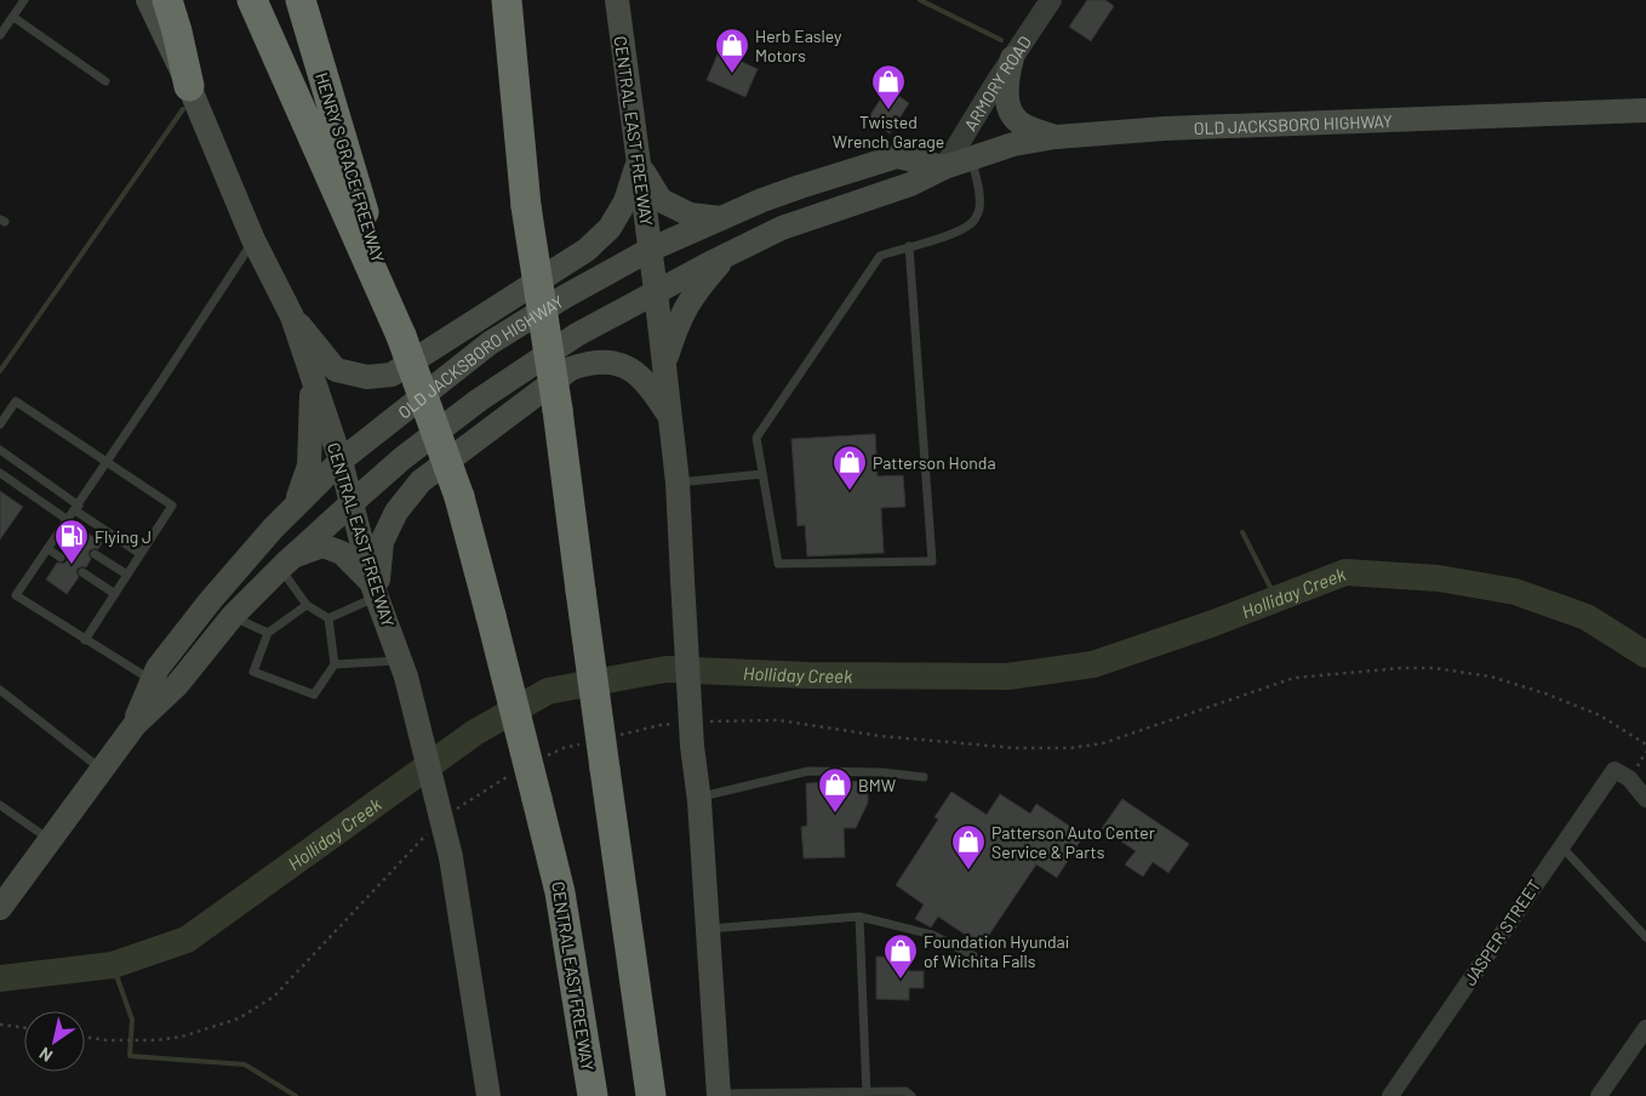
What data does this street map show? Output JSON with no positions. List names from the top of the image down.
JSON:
{
  "streets": {
    "highway": ["CENTRAL EAST FREEWAY", "HENRY S GRACE FREEWAY"],
    "main road": ["OLD JACKSBORO HIGHWAY"],
    "street": ["ARMORY ROAD", "JASPER STREET"]
  },
  "crossings": [
    ["ARMORY ROAD", "OLD JACKSBORO HIGHWAY"],
    ["OLD JACKSBORO HIGHWAY", "CENTRAL EAST FREEWAY"],
    ["CENTRAL EAST FREEWAY", "HENRY S GRACE FREEWAY"]
  ],
  "water": ["Holliday Creek"],
  "places": {
    "shop": [
      "Herb Easley Motors",
      "Twisted Wrench Garage",
      "Patterson Honda",
      "BMW",
      "Patterson Auto Center Service & Parts",
      "Foundation Hyundai of Wichita Falls"
    ],
    "fuel station": ["Flying J"]
  },
  "north": "bottom left"
}
